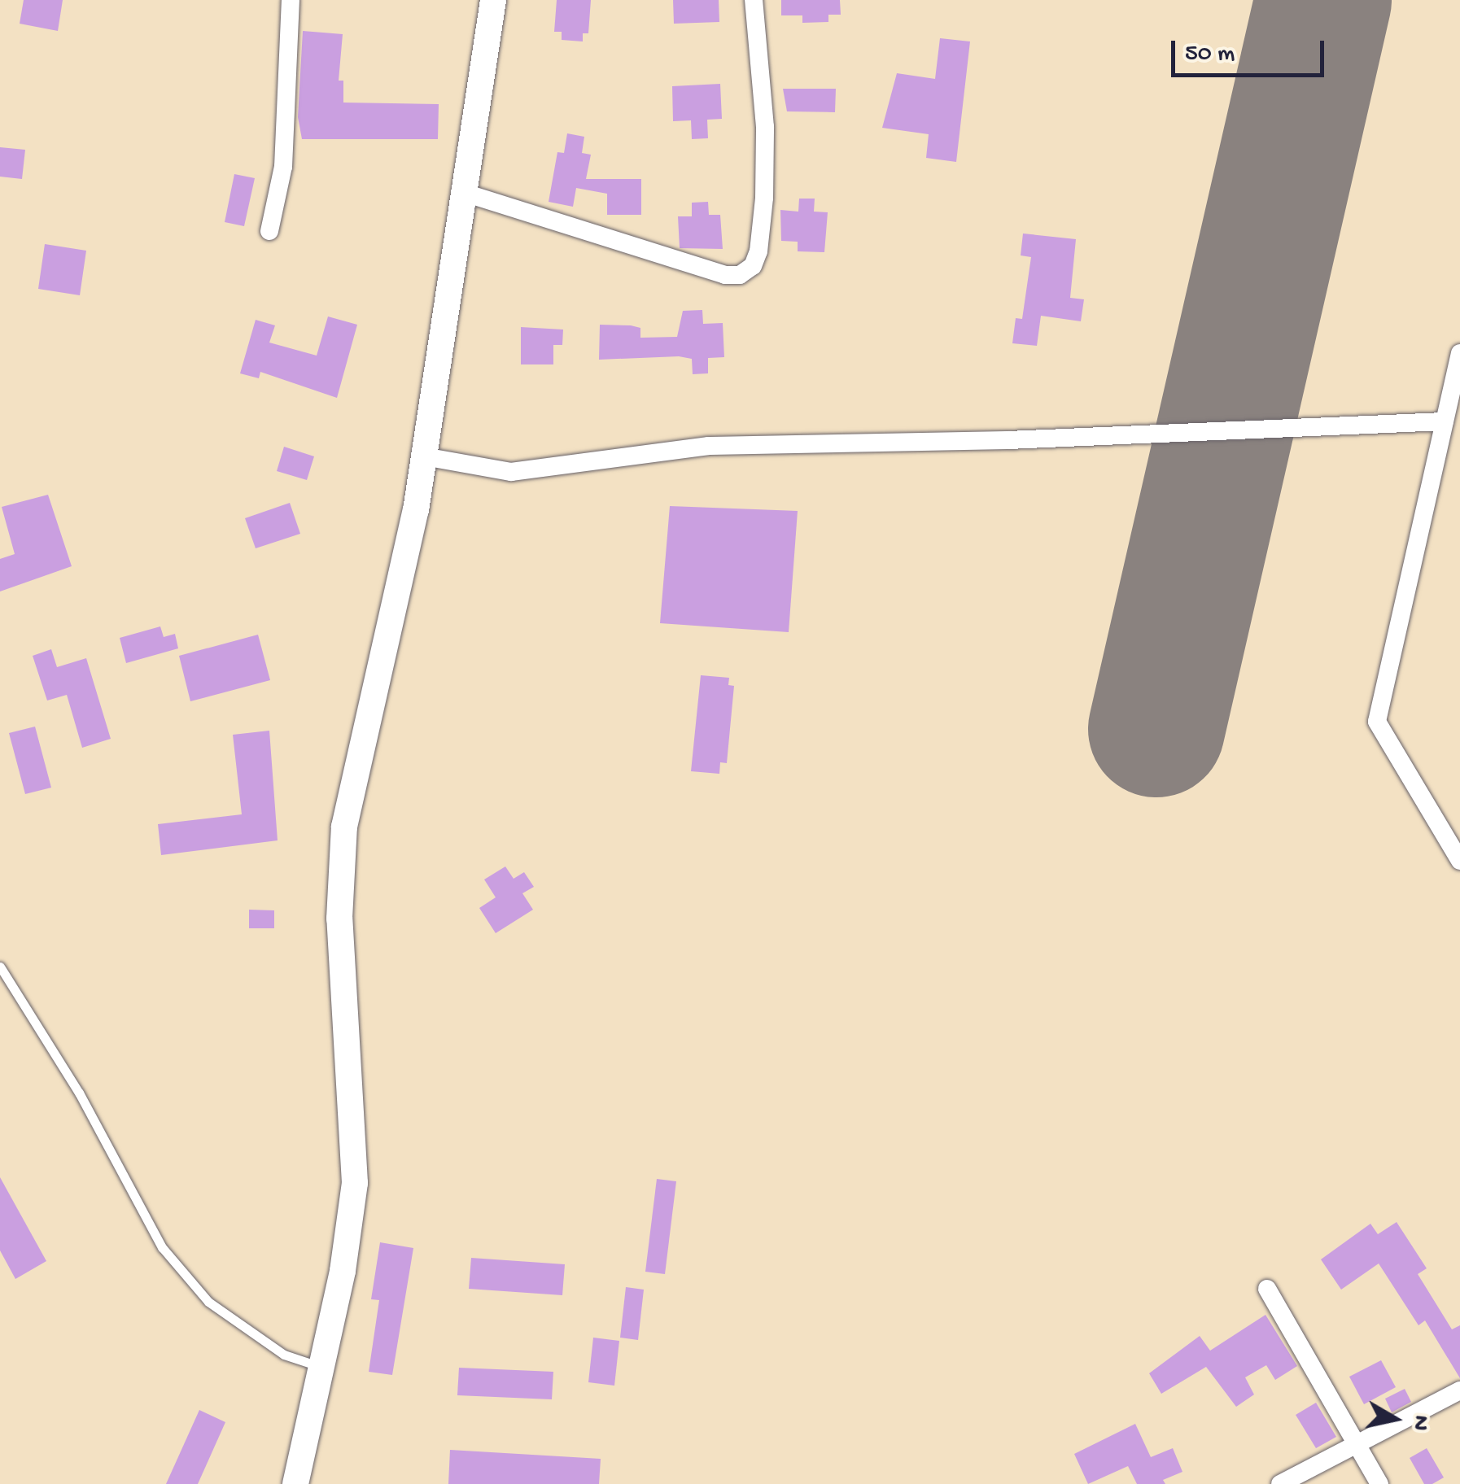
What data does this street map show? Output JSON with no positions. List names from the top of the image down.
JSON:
{
  "scale_bar": "50 m",
  "north": "right"
}
